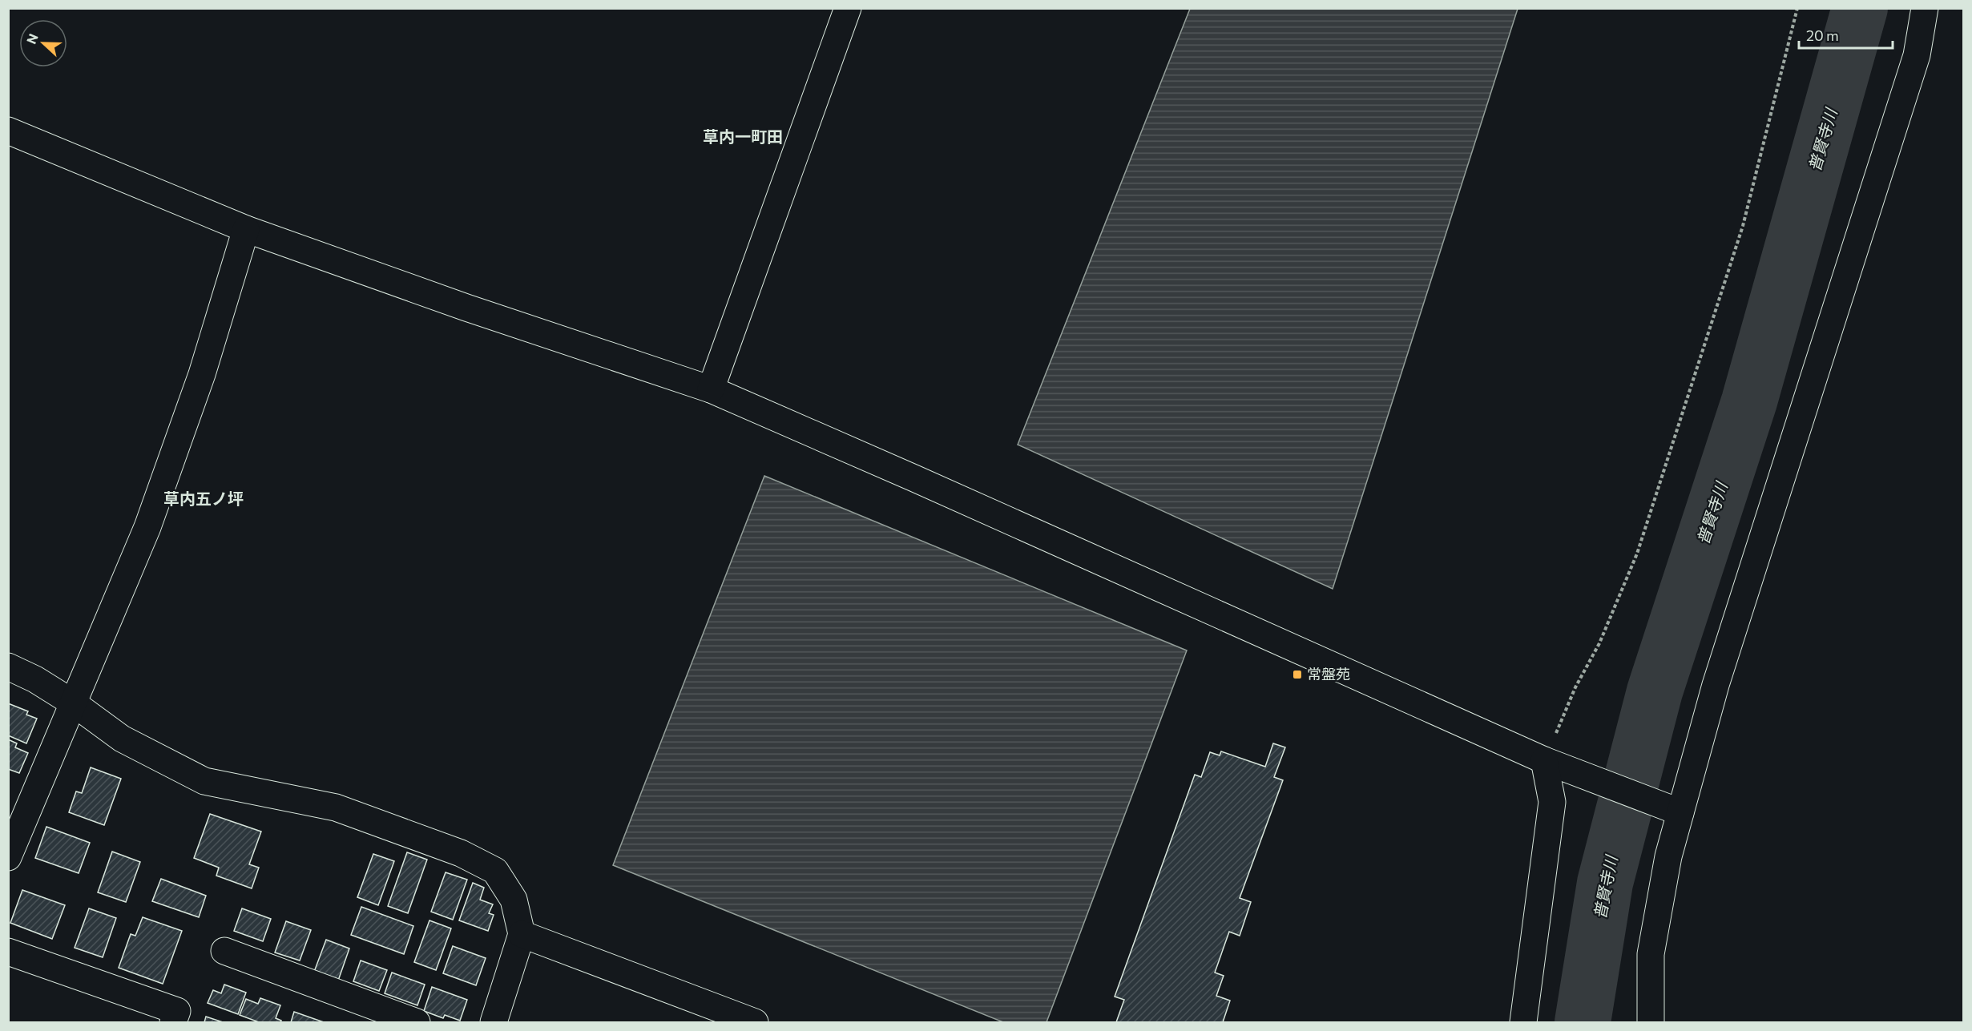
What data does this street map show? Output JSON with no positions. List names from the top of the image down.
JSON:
{
  "districts": ["草内一町田", "草内五ノ坪"],
  "water": ["普賢寺川"],
  "places": {
    "transit": ["常盤苑"]
  },
  "scale_bar": "20 m",
  "north": "left"
}
